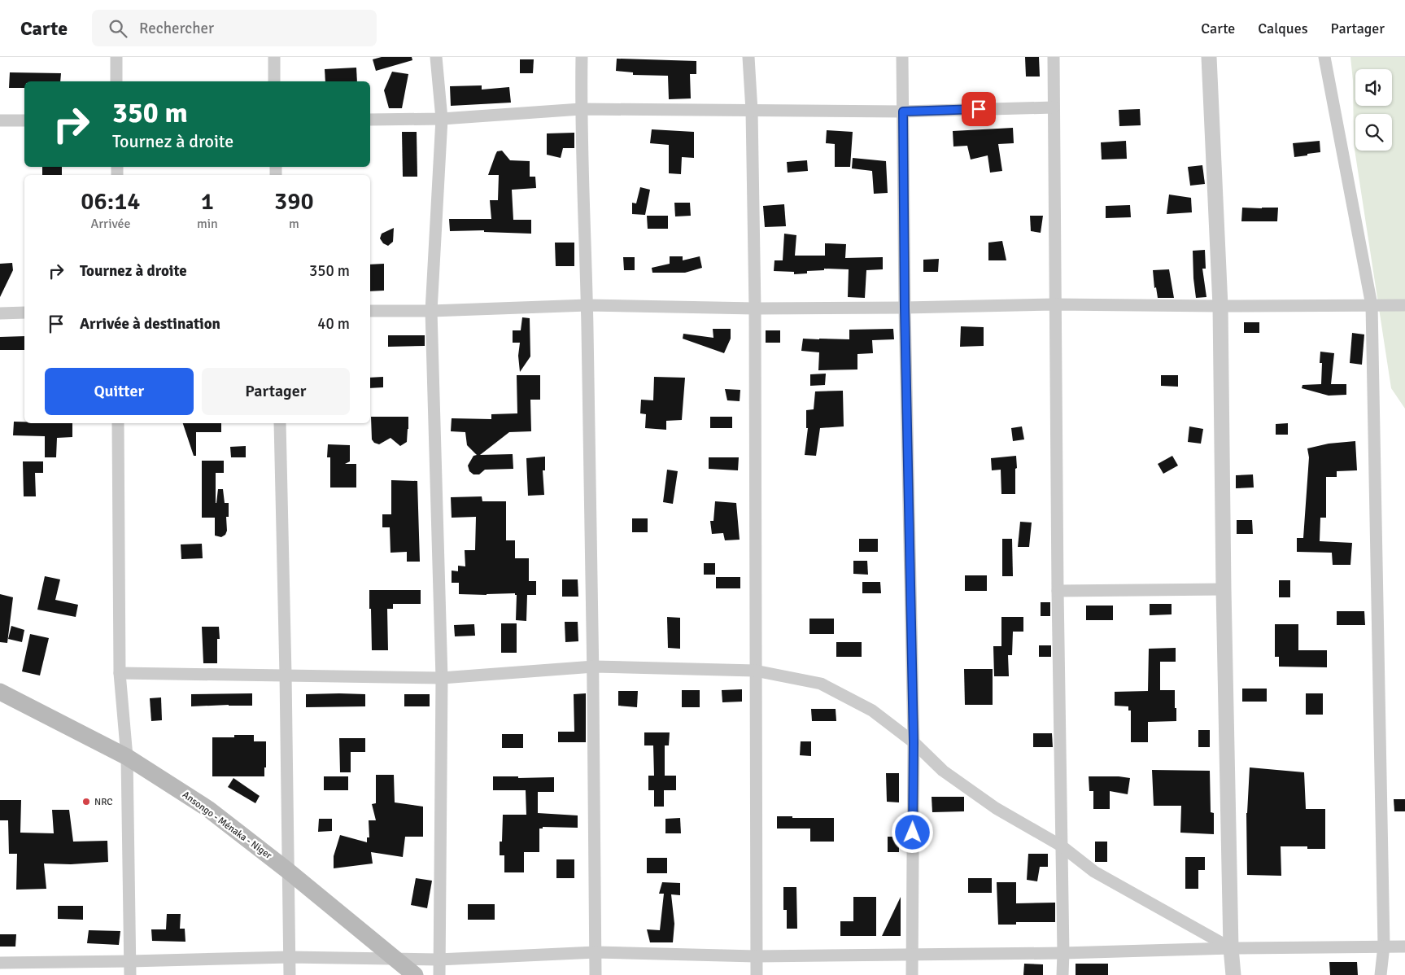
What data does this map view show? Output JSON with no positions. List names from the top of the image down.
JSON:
{
  "streets": {
    "main road": ["Ansongo - Ménaka - Niger"]
  },
  "places": ["NRC"],
  "page": {
    "header": "Carte",
    "search": "Rechercher",
    "nav": ["Carte", "Calques", "Partager"],
    "turn": ["350 m", "Tournez à droite"],
    "eta": [
      "06:14",
      "Arrivée",
      "1",
      "min",
      "390",
      "m"
    ],
    "list": [
      {
        "name": "Tournez à droite",
        "value": "350 m"
      },
      {
        "name": "Arrivée à destination",
        "value": "40 m"
      }
    ],
    "buttons": ["Quitter", "Partager"]
  }
}
